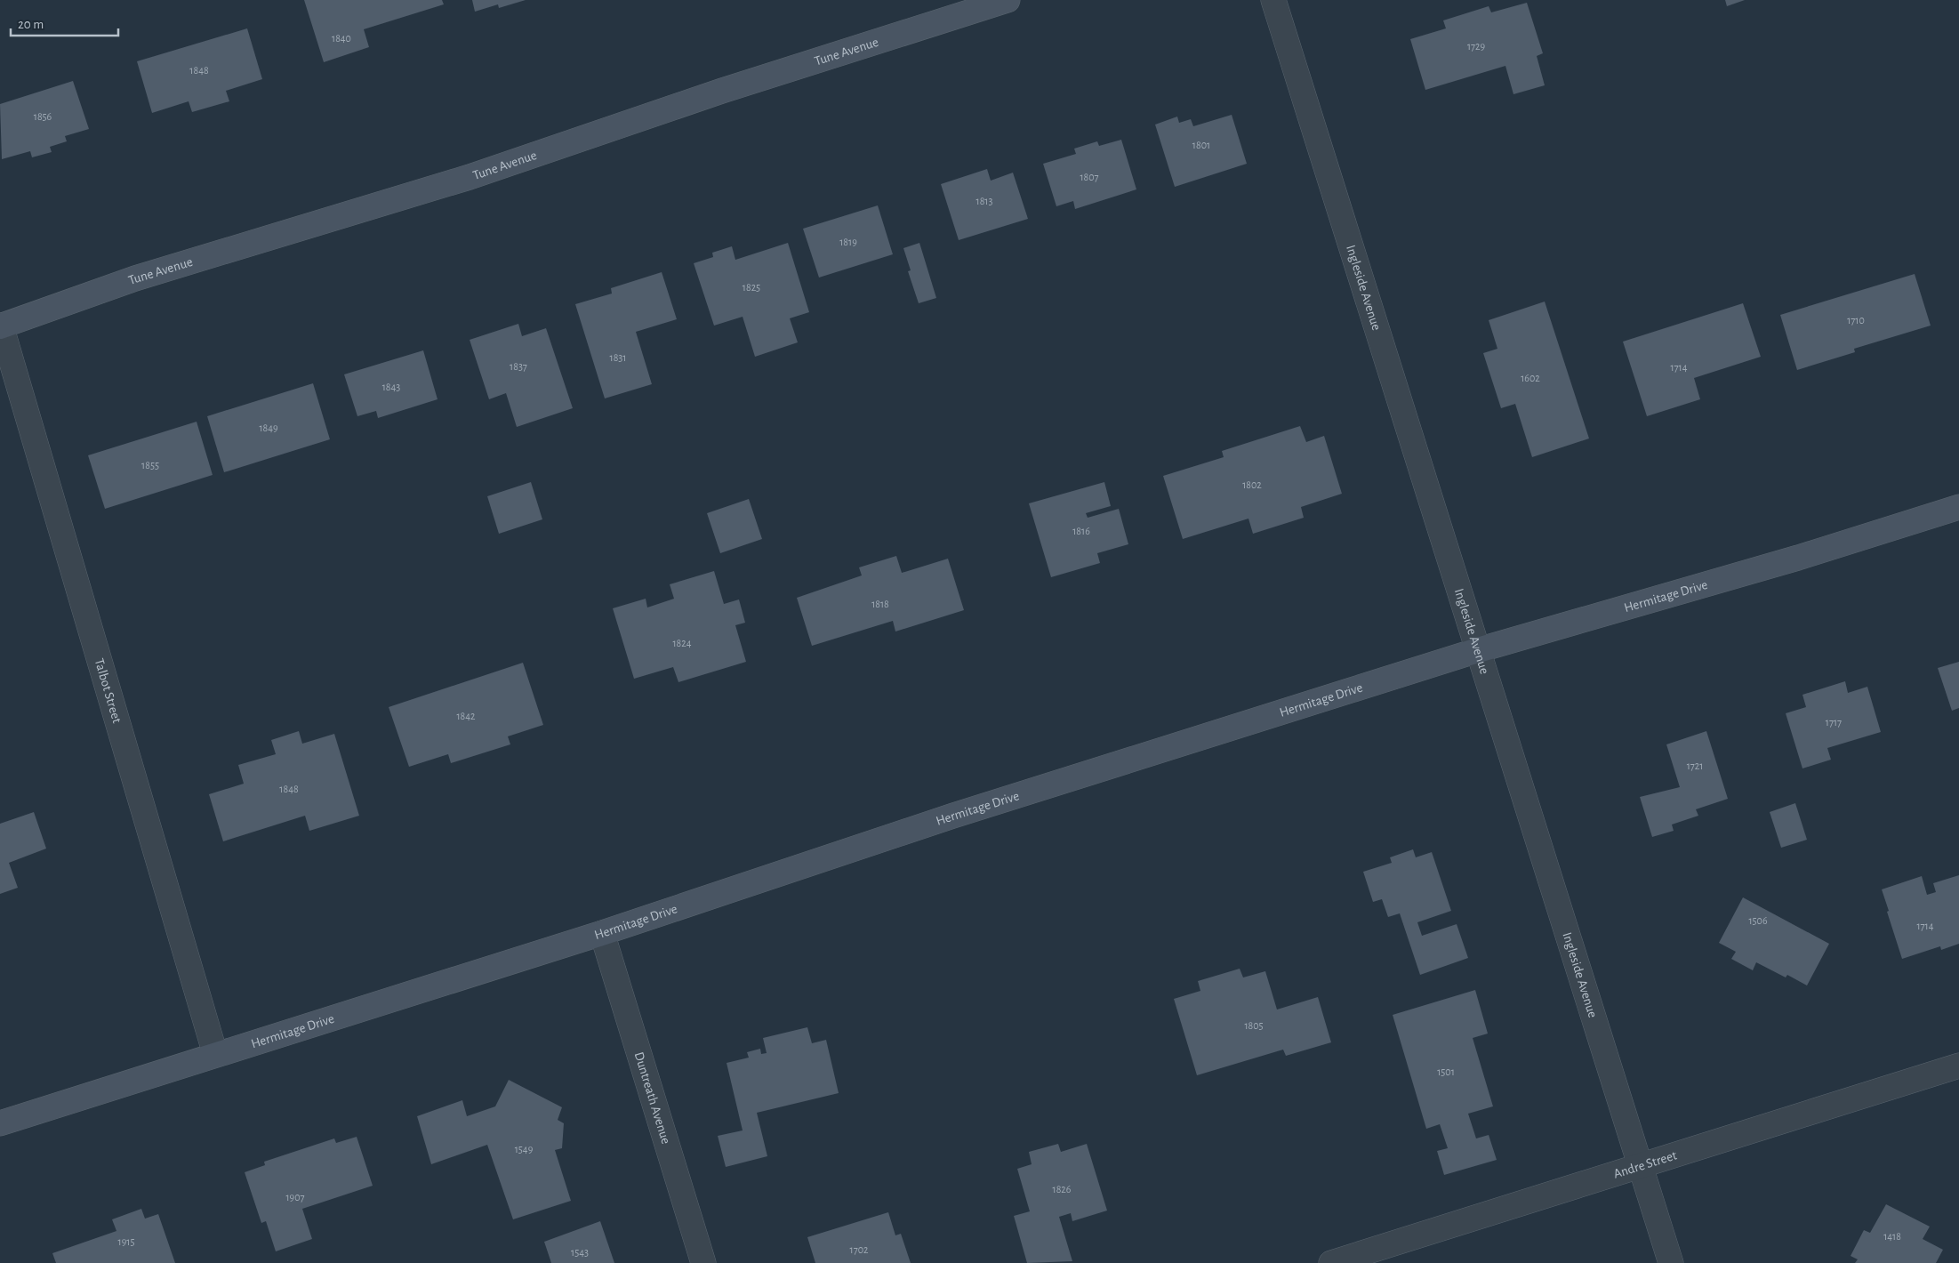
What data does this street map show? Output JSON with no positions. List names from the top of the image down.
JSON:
{
  "streets": {
    "street": [
      "Tune Avenue",
      "Ingleside Avenue",
      "Hermitage Drive",
      "Talbot Street",
      "Duntreath Avenue",
      "Andre Street"
    ]
  },
  "crossings": [
    ["Tune Avenue", "Talbot Street"],
    ["Ingleside Avenue", "Hermitage Drive"],
    ["Ingleside Avenue", "Andre Street"],
    ["Hermitage Drive", "Talbot Street"],
    ["Hermitage Drive", "Duntreath Avenue"]
  ],
  "house_numbers": [
    "1840",
    "1729",
    "1848",
    "1856",
    "1801",
    "1807",
    "1813",
    "1819",
    "1825",
    "1710",
    "1831",
    "1837",
    "1714",
    "1602",
    "1843",
    "1849",
    "1855",
    "1802",
    "1816",
    "1818",
    "1824",
    "1842",
    "1717",
    "1721",
    "1848",
    "1506",
    "1714",
    "1805",
    "1501",
    "1549",
    "1826",
    "1907",
    "1418",
    "1915",
    "1702",
    "1543"
  ],
  "scale_bar": "20 m"
}
